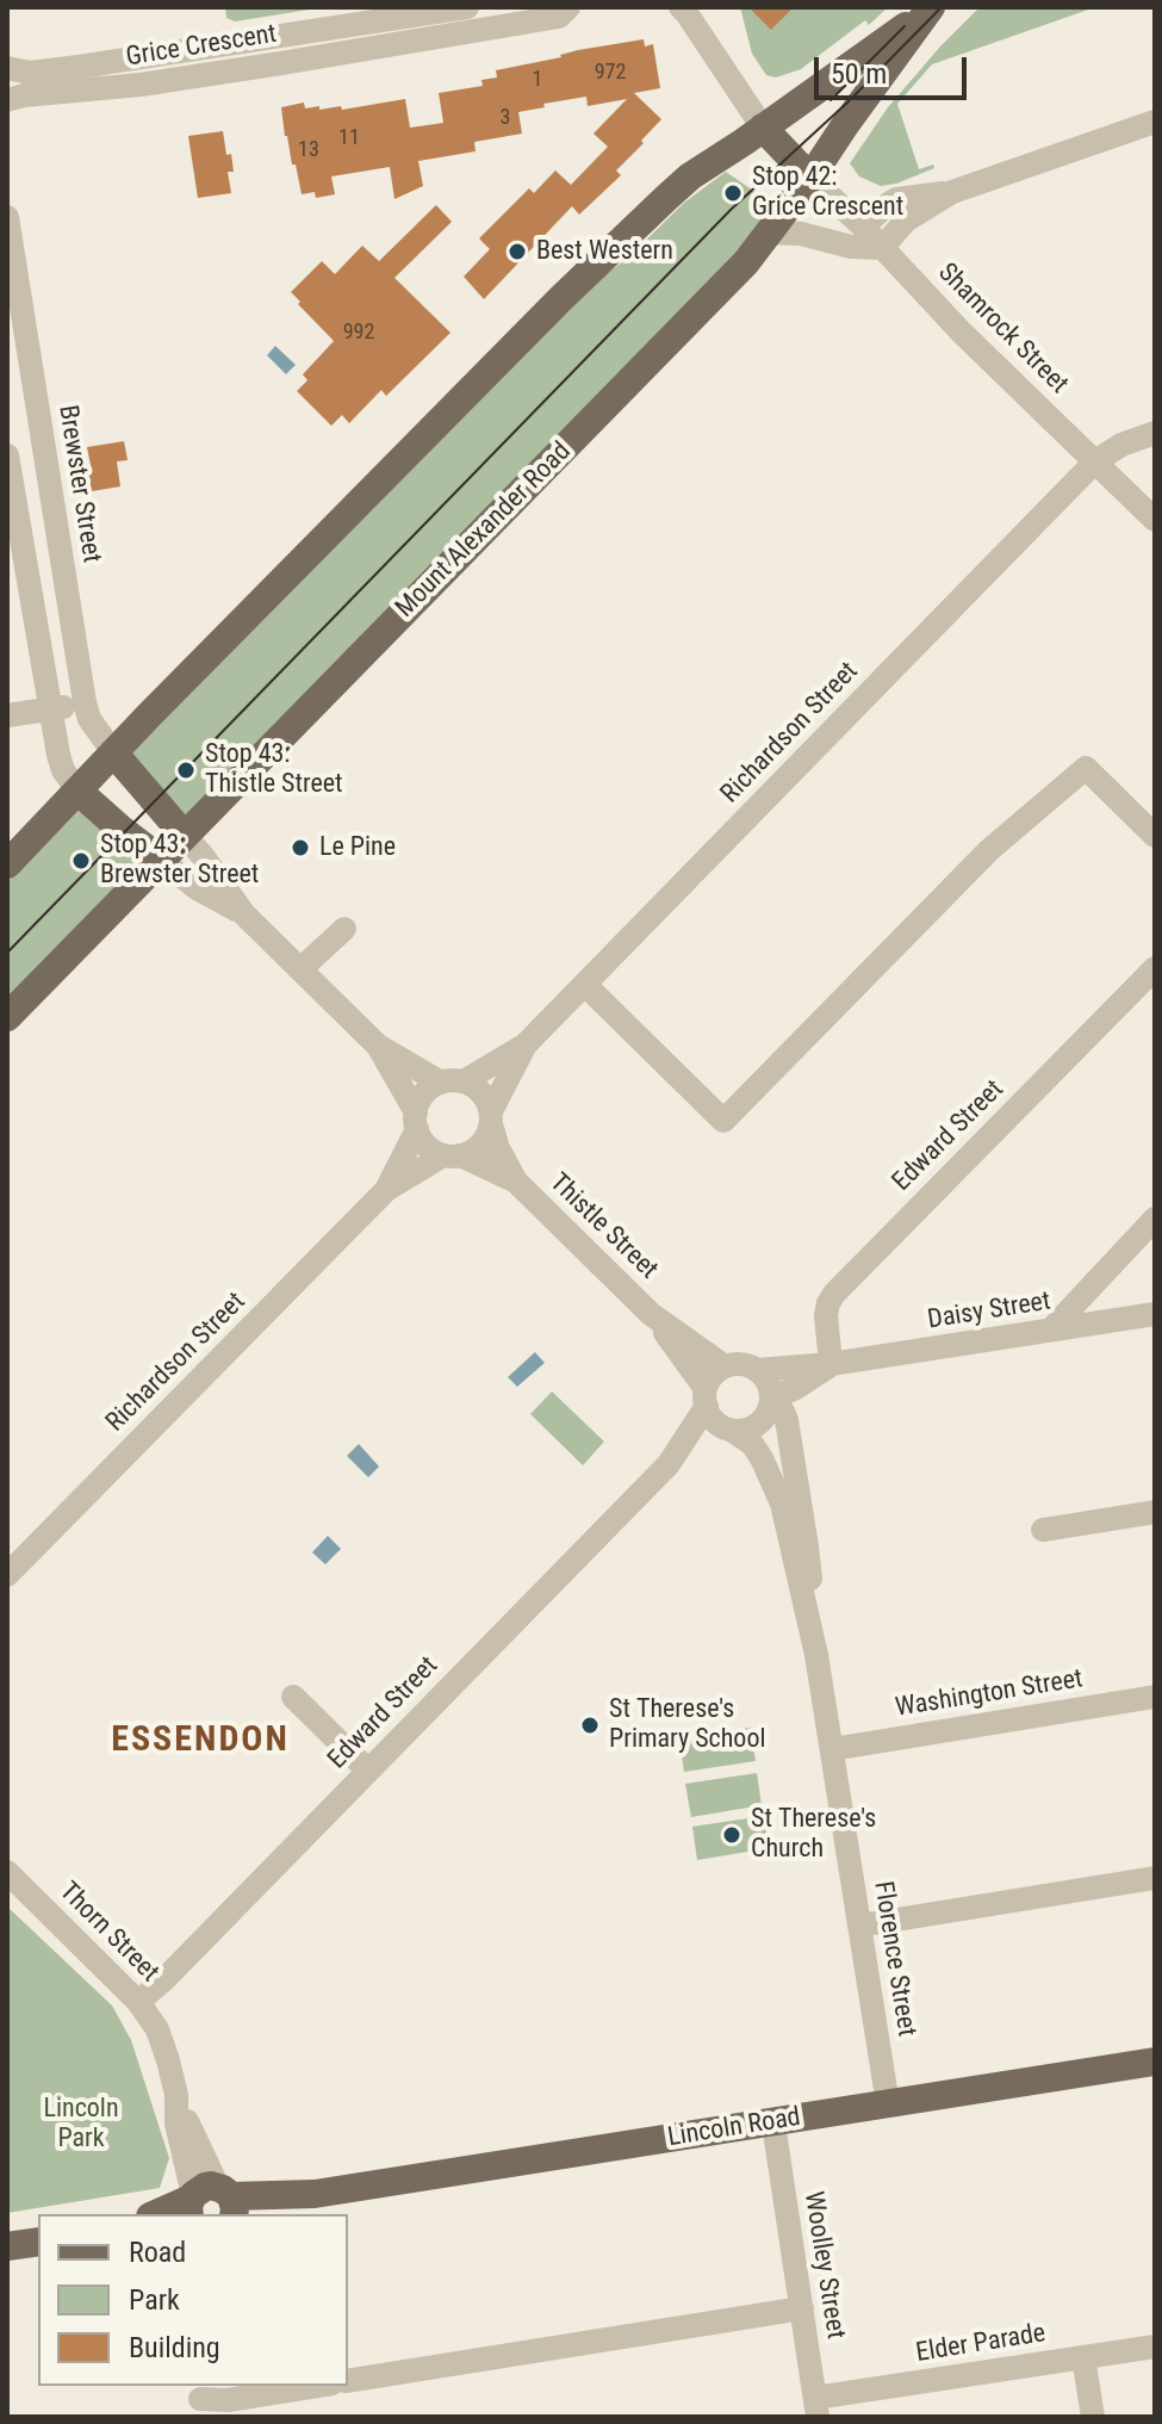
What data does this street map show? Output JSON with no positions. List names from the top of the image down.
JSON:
{
  "streets": {
    "main road": ["Mount Alexander Road", "Lincoln Road"],
    "street": [
      "Grice Crescent",
      "Shamrock Street",
      "Brewster Street",
      "Richardson Street",
      "Edward Street",
      "Thistle Street",
      "Daisy Street",
      "Washington Street",
      "Thorn Street",
      "Florence Street",
      "Woolley Street",
      "Elder Parade"
    ]
  },
  "crossings": [
    ["Shamrock Street", "Mount Alexander Road"],
    ["Shamrock Street", "Richardson Street"],
    ["Brewster Street", "Mount Alexander Road"],
    ["Richardson Street", "Thistle Street"],
    ["Edward Street", "Thistle Street"],
    ["Edward Street", "Daisy Street"],
    ["Edward Street", "Thorn Street"],
    ["Edward Street", "Florence Street"],
    ["Thistle Street", "Daisy Street"],
    ["Thistle Street", "Florence Street"],
    ["Daisy Street", "Florence Street"],
    ["Washington Street", "Florence Street"],
    ["Thorn Street", "Lincoln Road"],
    ["Florence Street", "Lincoln Road"],
    ["Lincoln Road", "Woolley Street"],
    ["Woolley Street", "Elder Parade"]
  ],
  "districts": ["ESSENDON"],
  "parks": ["Lincoln Park"],
  "places": [
    "Stop 42: Grice Crescent",
    "Best Western",
    "Stop 43: Thistle Street",
    "Le Pine",
    "Stop 43: Brewster Street",
    "St Therese's Primary School",
    "St Therese's Church"
  ],
  "house_numbers": [
    "972",
    "1",
    "3",
    "11",
    "13",
    "992"
  ],
  "legend": ["Road", "Park", "Building"],
  "scale_bar": "50 m"
}
